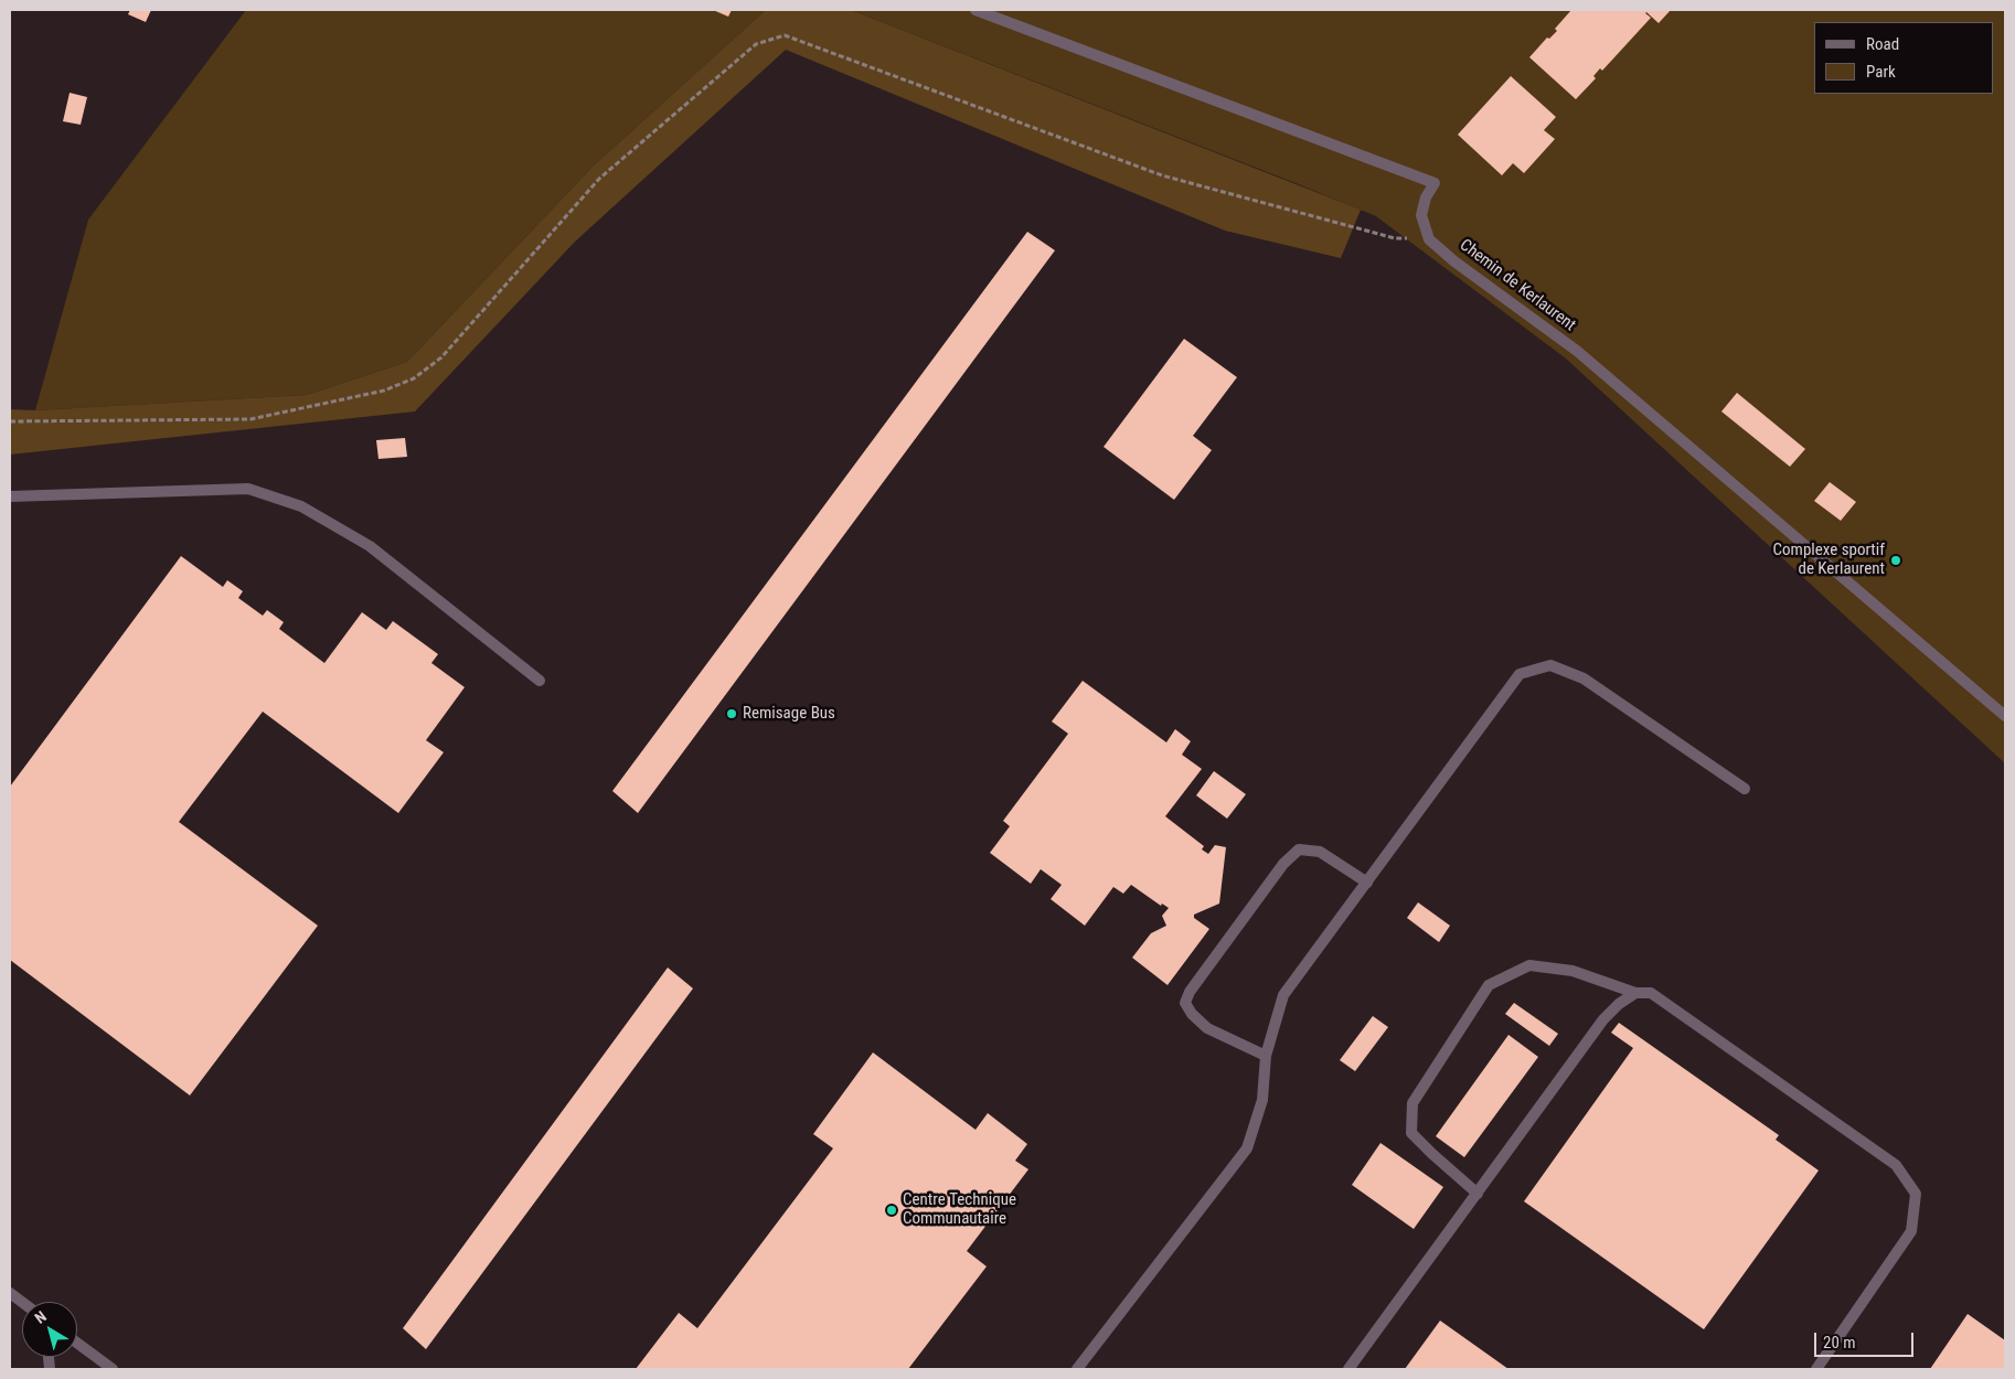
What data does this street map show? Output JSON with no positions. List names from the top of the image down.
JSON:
{
  "streets": {
    "street": ["Chemin de Kerlaurent"]
  },
  "places": ["Complexe sportif de Kerlaurent", "Remisage Bus", "Centre Technique Communautaire"],
  "legend": ["Road", "Park"],
  "scale_bar": "20 m",
  "north": "top left"
}
